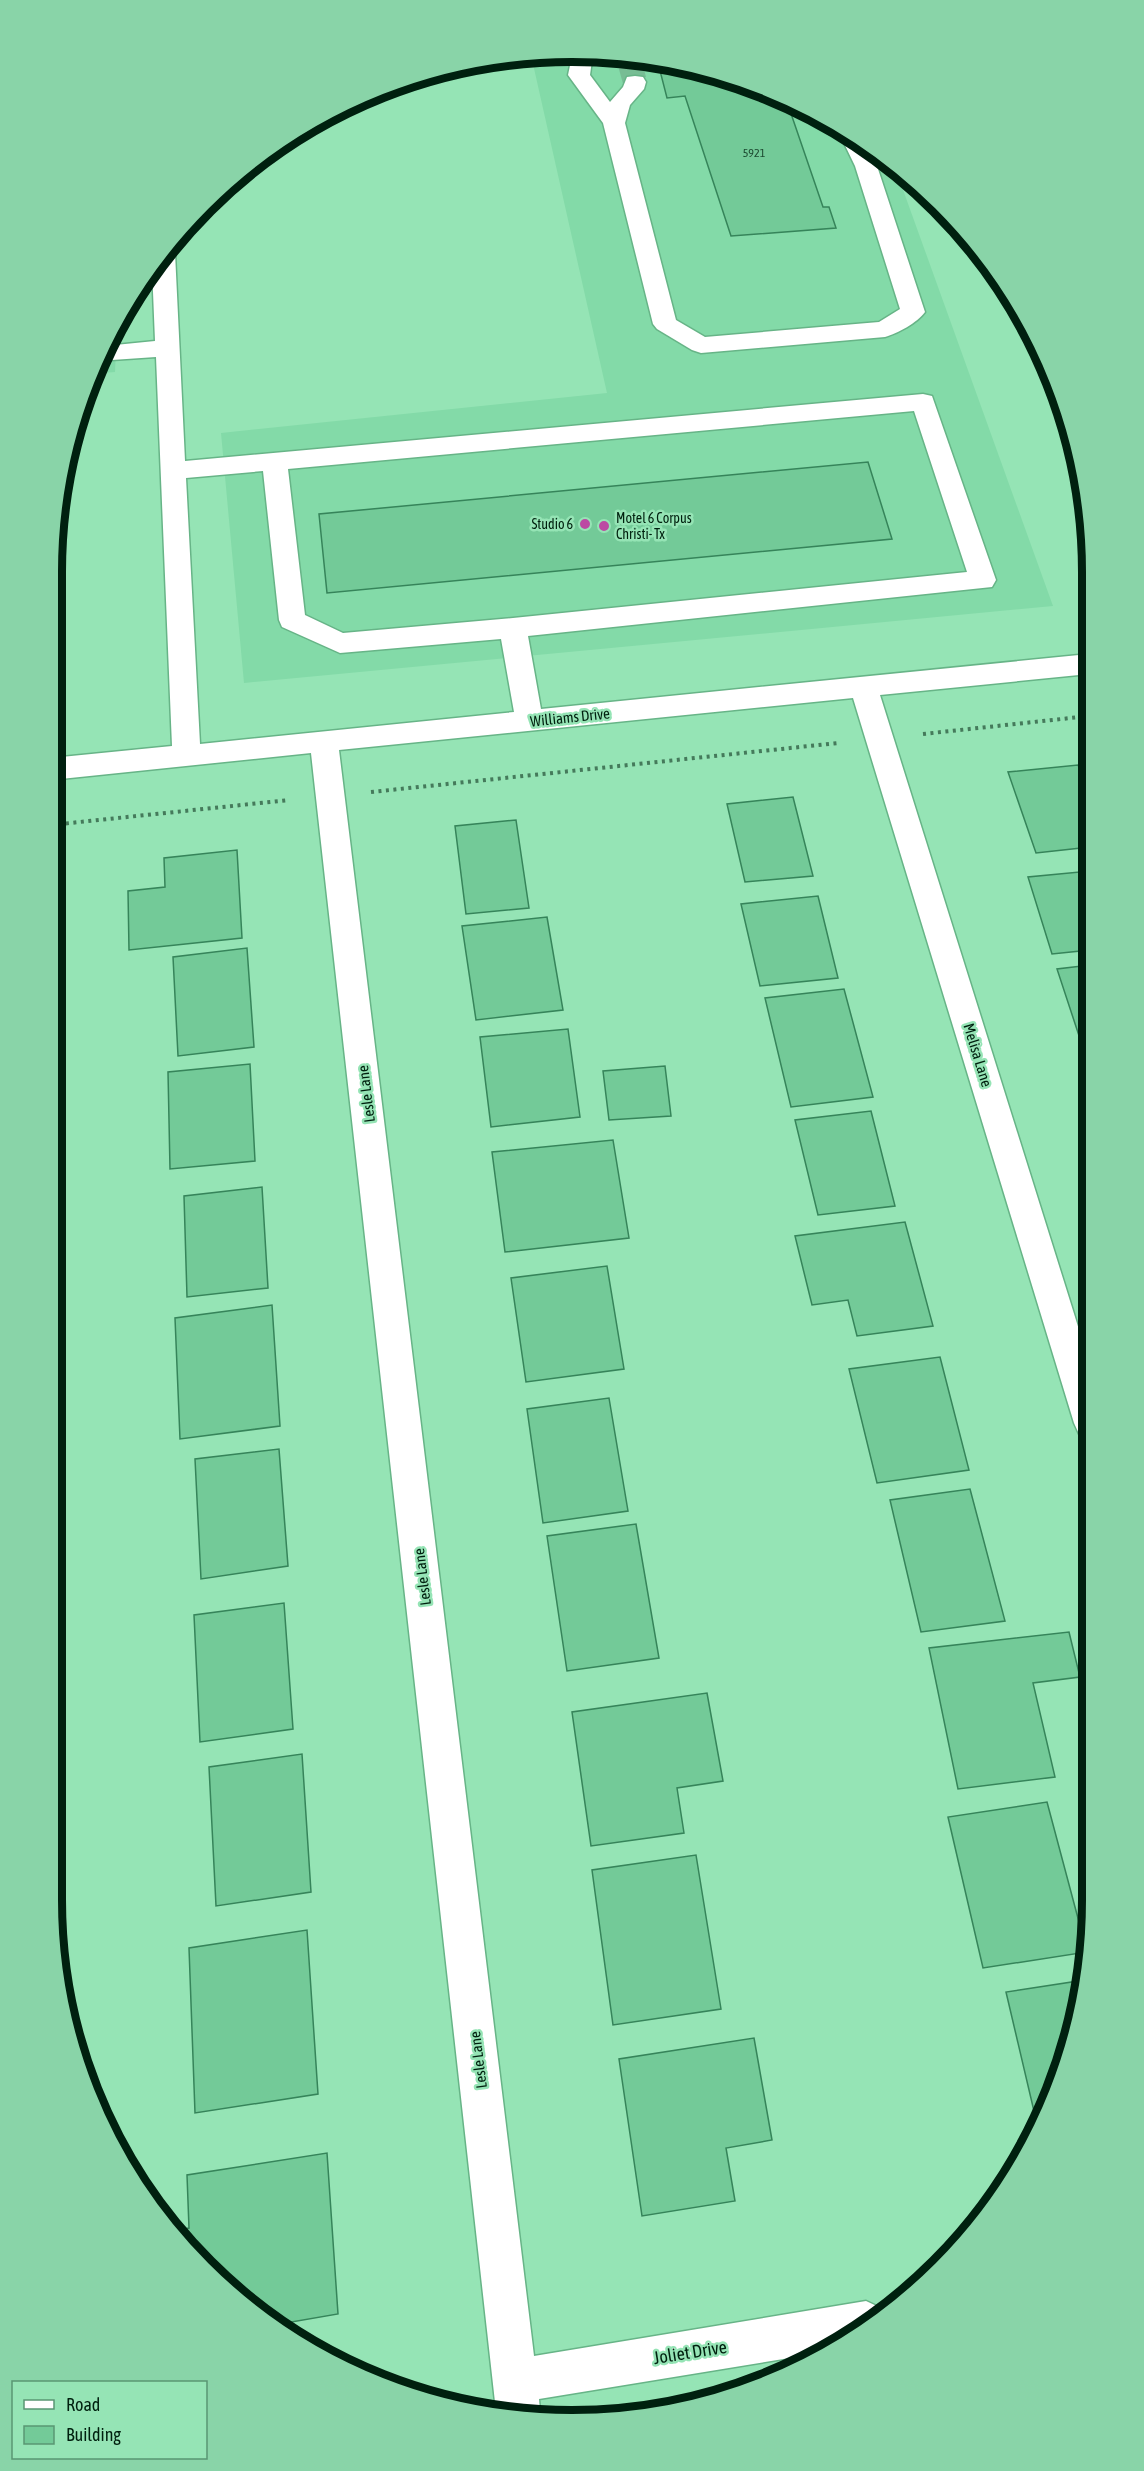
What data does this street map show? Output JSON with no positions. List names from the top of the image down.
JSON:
{
  "streets": {
    "street": [
      "Williams Drive",
      "Melisa Lane",
      "Lesle Lane",
      "Joliet Drive"
    ]
  },
  "crossings": [
    ["Williams Drive", "Melisa Lane"],
    ["Williams Drive", "Lesle Lane"],
    ["Lesle Lane", "Joliet Drive"]
  ],
  "places": ["Studio 6", "Motel 6 Corpus Christi- Tx"],
  "house_numbers": ["5921"],
  "legend": ["Road", "Building"]
}
